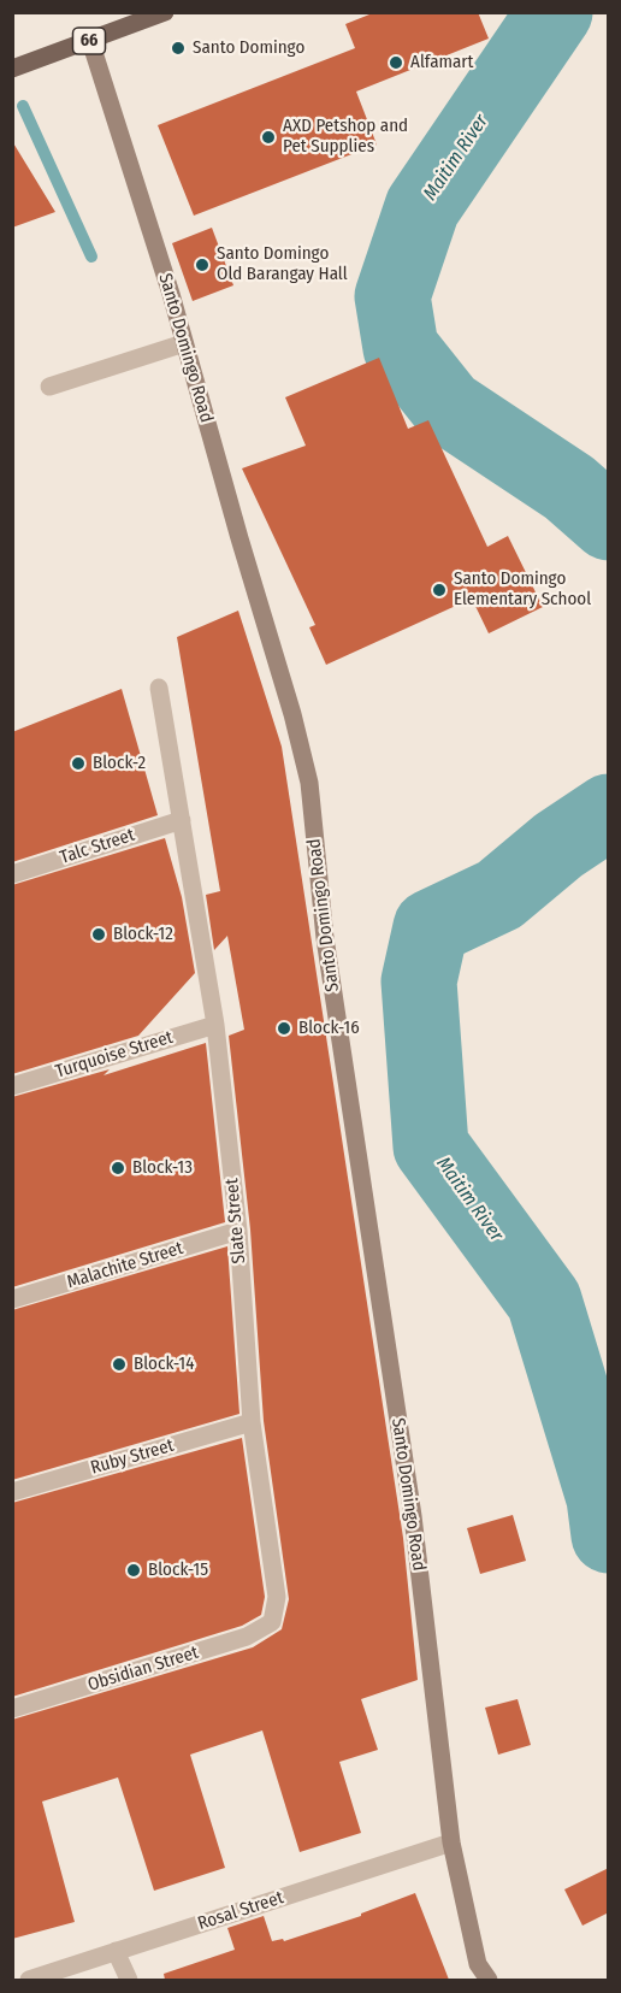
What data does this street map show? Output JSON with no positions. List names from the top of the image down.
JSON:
{
  "streets": {
    "main road": ["66"],
    "street": [
      "Santo Domingo Road",
      "Talc Street",
      "Turquoise Street",
      "Slate Street",
      "Malachite Street",
      "Ruby Street",
      "Obsidian Street",
      "Rosal Street"
    ]
  },
  "crossings": [
    ["66", "Santo Domingo Road"],
    ["Santo Domingo Road", "Rosal Street"],
    ["Talc Street", "Slate Street"],
    ["Turquoise Street", "Slate Street"],
    ["Slate Street", "Malachite Street"],
    ["Slate Street", "Ruby Street"],
    ["Slate Street", "Obsidian Street"]
  ],
  "water": ["Maitim River"],
  "places": [
    "Santo Domingo",
    "Alfamart",
    "AXD Petshop and Pet Supplies",
    "Santo Domingo Old Barangay Hall",
    "Santo Domingo Elementary School",
    "Block-2",
    "Block-12",
    "Block-16",
    "Block-13",
    "Block-14",
    "Block-15"
  ]
}
